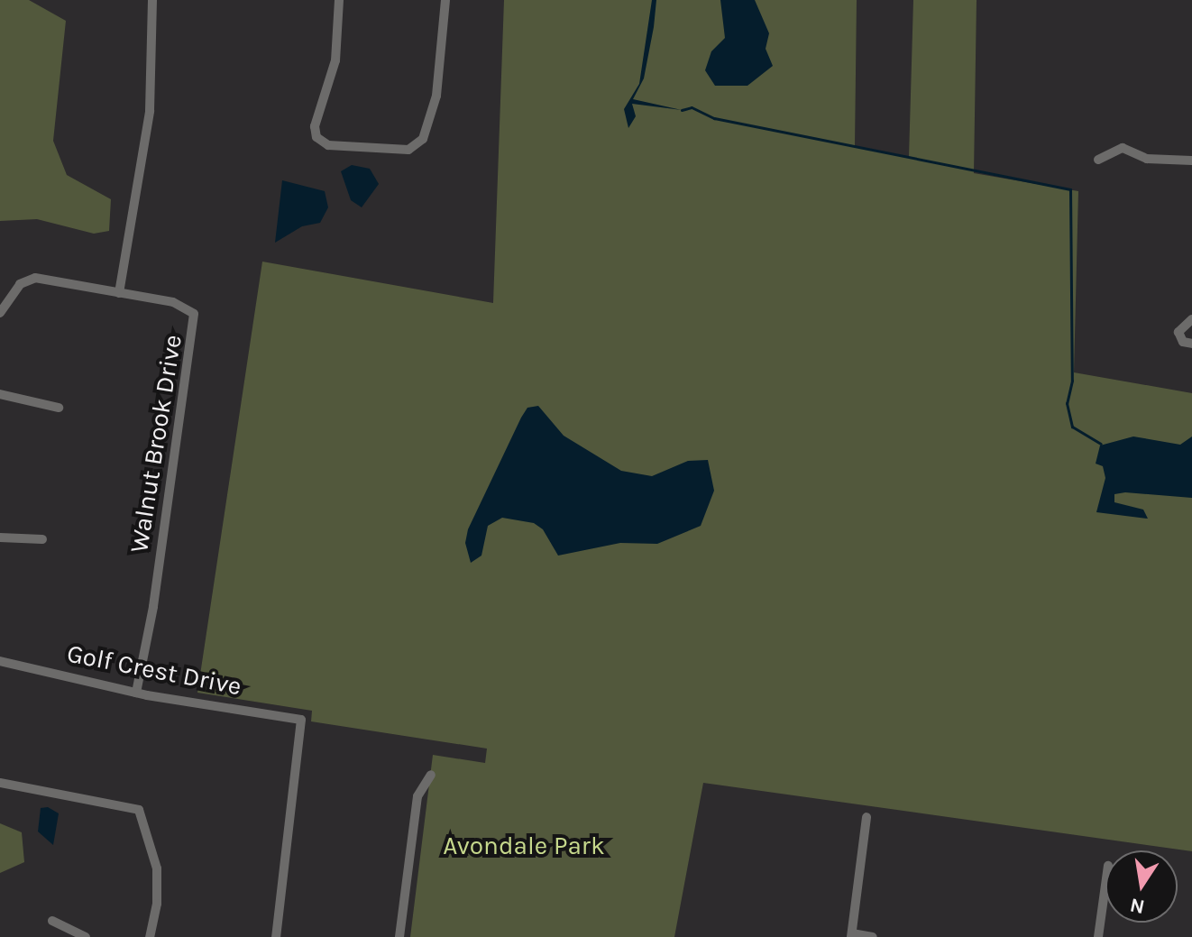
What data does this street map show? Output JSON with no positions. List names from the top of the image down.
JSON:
{
  "streets": {
    "street": ["Walnut Brook Drive", "Golf Crest Drive"]
  },
  "crossings": [
    ["Walnut Brook Drive", "Golf Crest Drive"]
  ],
  "parks": ["Avondale Park"],
  "north": "bottom"
}
